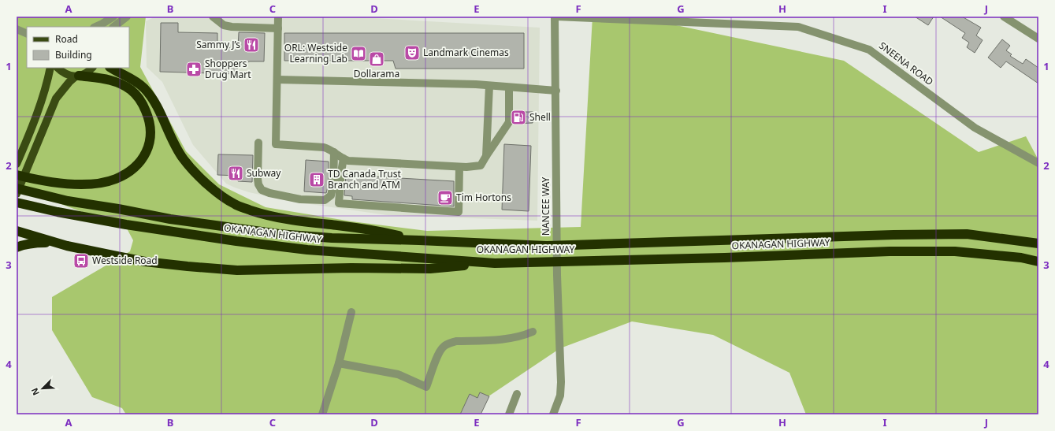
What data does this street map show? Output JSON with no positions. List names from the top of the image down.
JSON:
{
  "streets": {
    "highway": ["OKANAGAN HIGHWAY"],
    "street": ["SNEENA ROAD", "NANCEE WAY"]
  },
  "crossings": [
    ["SNEENA ROAD", "NANCEE WAY"]
  ],
  "places": {
    "restaurant": ["Sammy J’s", "Subway"],
    "theatre": ["Landmark Cinemas"],
    "library": ["ORL: Westside Learning Lab"],
    "shop": ["Dollarama"],
    "pharmacy": ["Shoppers Drug Mart"],
    "fuel station": ["Shell"],
    "building": ["TD Canada Trust Branch and ATM"],
    "cafe": ["Tim Hortons"],
    "bus stop": ["Westside Road"]
  },
  "legend": ["Road", "Building"],
  "north": "bottom left",
  "grid": {
    "columns": [
      "A",
      "B",
      "C",
      "D",
      "E",
      "F",
      "G",
      "H",
      "I",
      "J"
    ],
    "rows": [
      "1",
      "2",
      "3",
      "4"
    ]
  }
}
